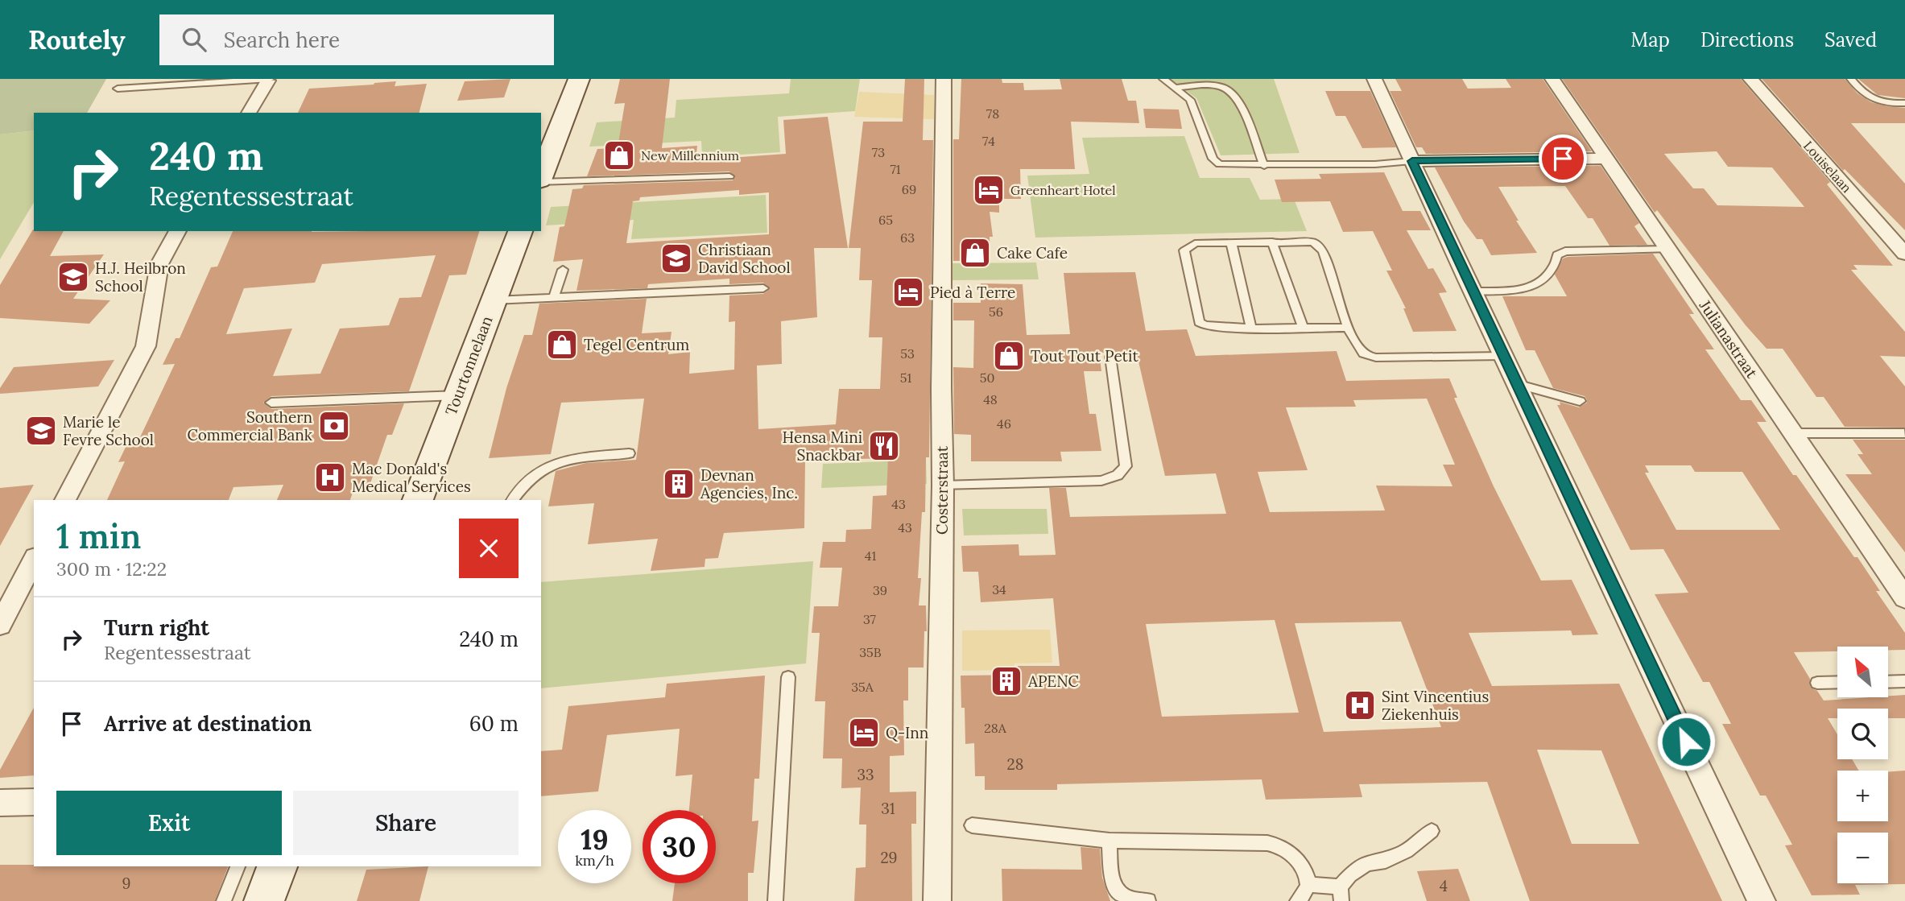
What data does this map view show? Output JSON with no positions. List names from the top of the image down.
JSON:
{
  "streets": {
    "street": [
      "Louiselaan",
      "Julianastraat",
      "Tourtonnelaan",
      "Costerstraat"
    ]
  },
  "places": {
    "shop": [
      "New Millennium",
      "Cake Cafe",
      "Tegel Centrum",
      "Tout Tout Petit"
    ],
    "hotel": ["Greenheart Hotel", "Pied à Terre", "Q-Inn"],
    "school or university": ["Christiaan David School", "H.J. Heilbron School", "Marie le Fevre School"],
    "bank": ["Southern Commercial Bank"],
    "restaurant": ["Hensa Mini Snackbar"],
    "hospital": ["Mac Donald's Medical Services", "Sint Vincentius Ziekenhuis"],
    "building": ["Devnan Agencies, Inc.", "APENC"]
  },
  "house_numbers": [
    "78",
    "74",
    "73",
    "71",
    "69",
    "65",
    "63",
    "56",
    "53",
    "51",
    "50",
    "48",
    "46",
    "43",
    "43",
    "41",
    "34",
    "39",
    "37",
    "35B",
    "35A",
    "28A",
    "28",
    "33",
    "31",
    "29",
    "9",
    "4"
  ],
  "north": "top left",
  "page": {
    "header": "Routely",
    "search": "Search here",
    "nav": ["Map", "Directions", "Saved"],
    "turn": ["240 m", "Regentessestraat"],
    "heading": ["1 min", "300 m · 12:22"],
    "list": [
      {
        "name": "Turn right",
        "note": "Regentessestraat",
        "value": "240 m"
      },
      {
        "name": "Arrive at destination",
        "value": "60 m"
      }
    ],
    "map_buttons": ["+", "−"],
    "buttons": ["Exit", "Share"],
    "speed": "19 km/h",
    "limit": "30"
  }
}
